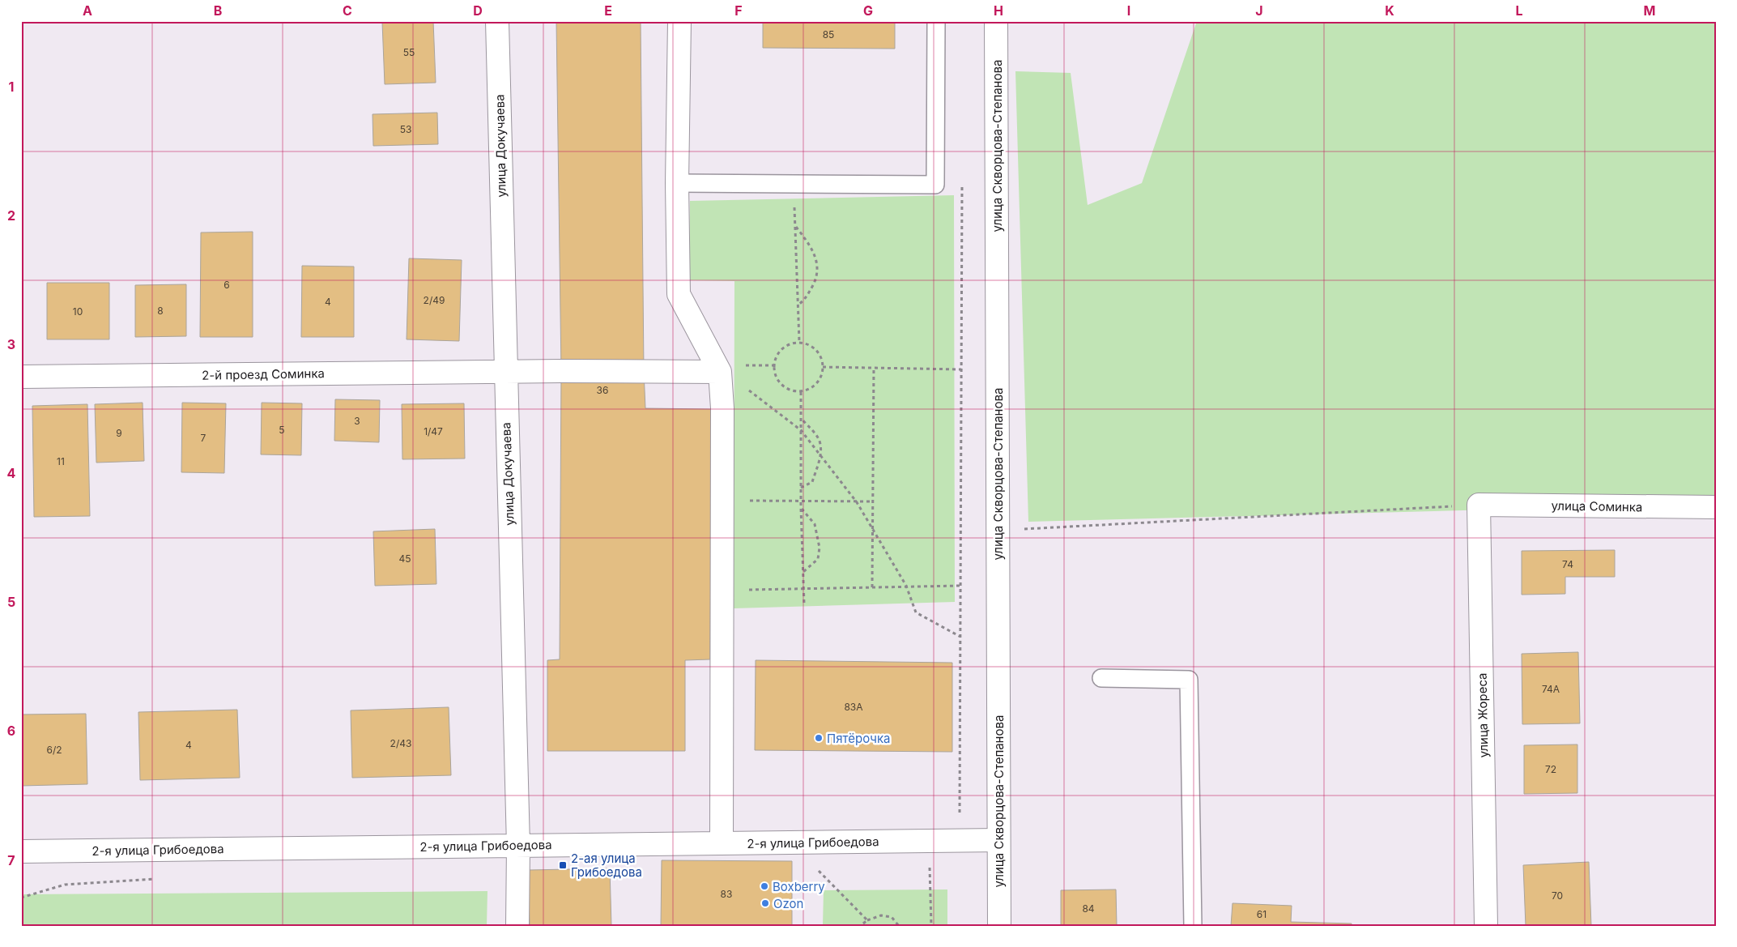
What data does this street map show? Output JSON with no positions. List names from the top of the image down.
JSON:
{
  "streets": {
    "street": [
      "улица Докучаева",
      "улица Скворцова-Степанова",
      "2-й проезд Соминка",
      "улица Соминка",
      "улица Жореса",
      "2-я улица Грибоедова"
    ]
  },
  "crossings": [
    ["улица Докучаева", "2-й проезд Соминка"],
    ["улица Докучаева", "2-я улица Грибоедова"],
    ["улица Скворцова-Степанова", "2-я улица Грибоедова"],
    ["улица Соминка", "улица Жореса"]
  ],
  "places": {
    "other": ["Пятёрочка", "Boxberry", "Ozon"],
    "transit": ["2-ая улица Грибоедова"]
  },
  "house_numbers": [
    "85",
    "55",
    "53",
    "6",
    "2/49",
    "4",
    "8",
    "10",
    "36",
    "3",
    "5",
    "1/47",
    "9",
    "7",
    "11",
    "45",
    "74",
    "74А",
    "83А",
    "2/43",
    "4",
    "6/2",
    "72",
    "83",
    "70",
    "84",
    "61"
  ],
  "grid": {
    "columns": [
      "A",
      "B",
      "C",
      "D",
      "E",
      "F",
      "G",
      "H",
      "I",
      "J",
      "K",
      "L",
      "M"
    ],
    "rows": [
      "1",
      "2",
      "3",
      "4",
      "5",
      "6",
      "7"
    ]
  }
}
